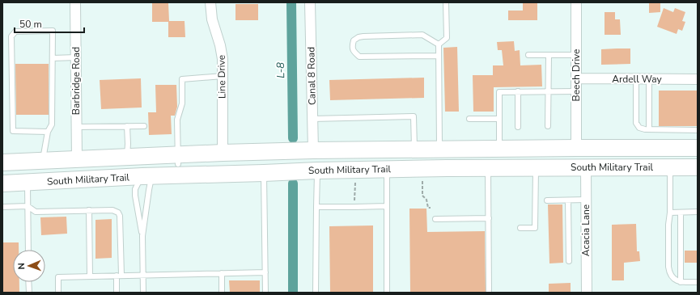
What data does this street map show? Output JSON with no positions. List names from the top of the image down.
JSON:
{
  "streets": {
    "main road": ["South Military Trail"],
    "street": [
      "Beech Drive",
      "Canal 8 Road",
      "Line Drive",
      "Ardell Way",
      "Barbridge Road",
      "Acacia Lane"
    ]
  },
  "crossings": [
    ["Beech Drive", "Ardell Way"],
    ["Beech Drive", "South Military Trail"],
    ["Canal 8 Road", "South Military Trail"],
    ["Line Drive", "South Military Trail"],
    ["Barbridge Road", "South Military Trail"],
    ["South Military Trail", "Acacia Lane"]
  ],
  "water": ["L-8"],
  "scale_bar": "50 m",
  "north": "left"
}
